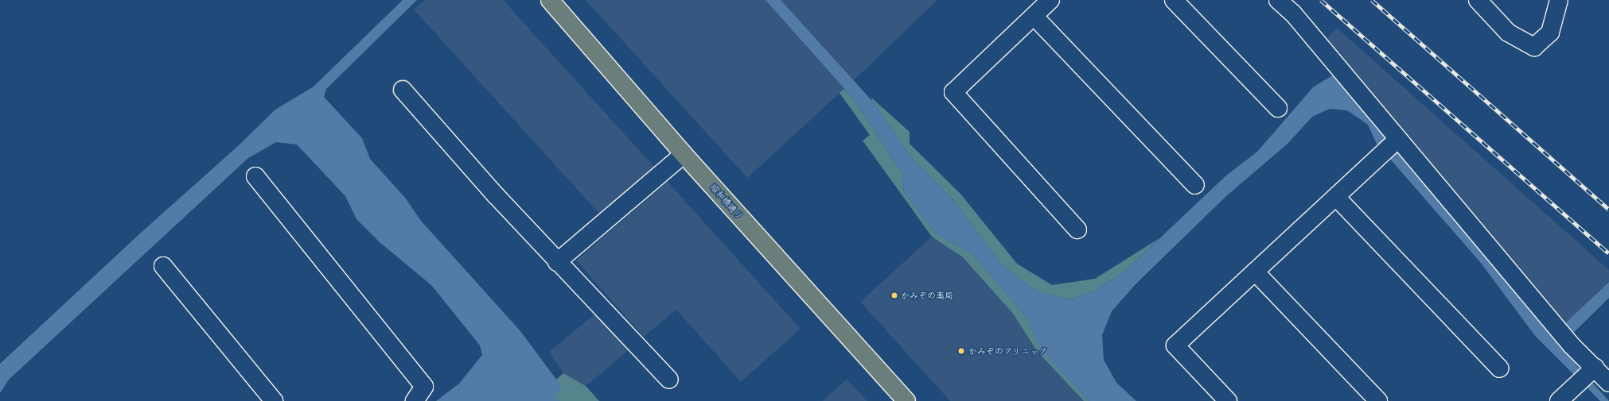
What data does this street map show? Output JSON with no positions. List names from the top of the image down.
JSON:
{
  "streets": {
    "main road": ["昭和橋通り"]
  },
  "places": ["かみぞの薬局", "かみぞのクリニック"]
}
